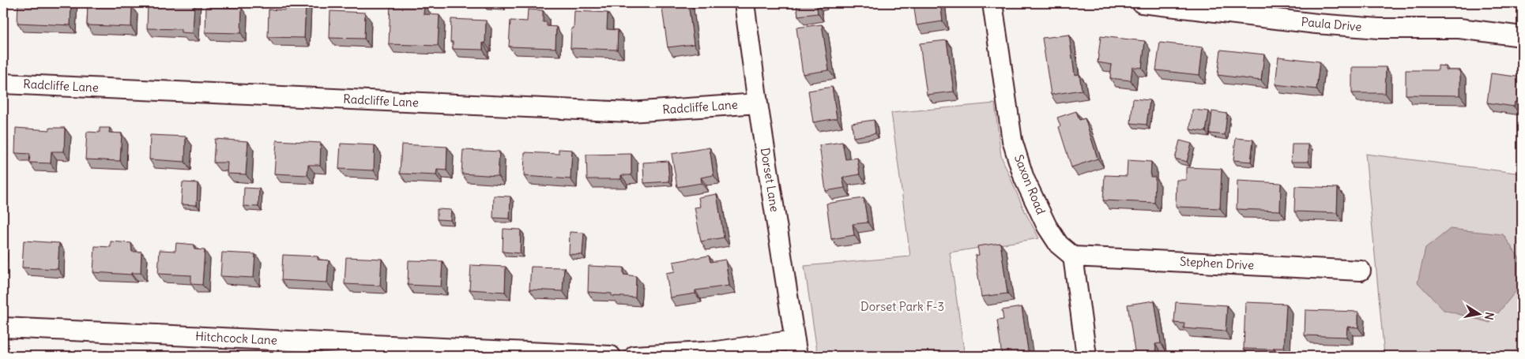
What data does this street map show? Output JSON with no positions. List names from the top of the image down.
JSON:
{
  "streets": {
    "street": [
      "Paula Drive",
      "Radcliffe Lane",
      "Dorset Lane",
      "Saxon Road",
      "Stephen Drive",
      "Hitchcock Lane"
    ]
  },
  "crossings": [
    ["Radcliffe Lane", "Dorset Lane"],
    ["Saxon Road", "Stephen Drive"]
  ],
  "parks": ["Dorset Park F-3"],
  "north": "right"
}
